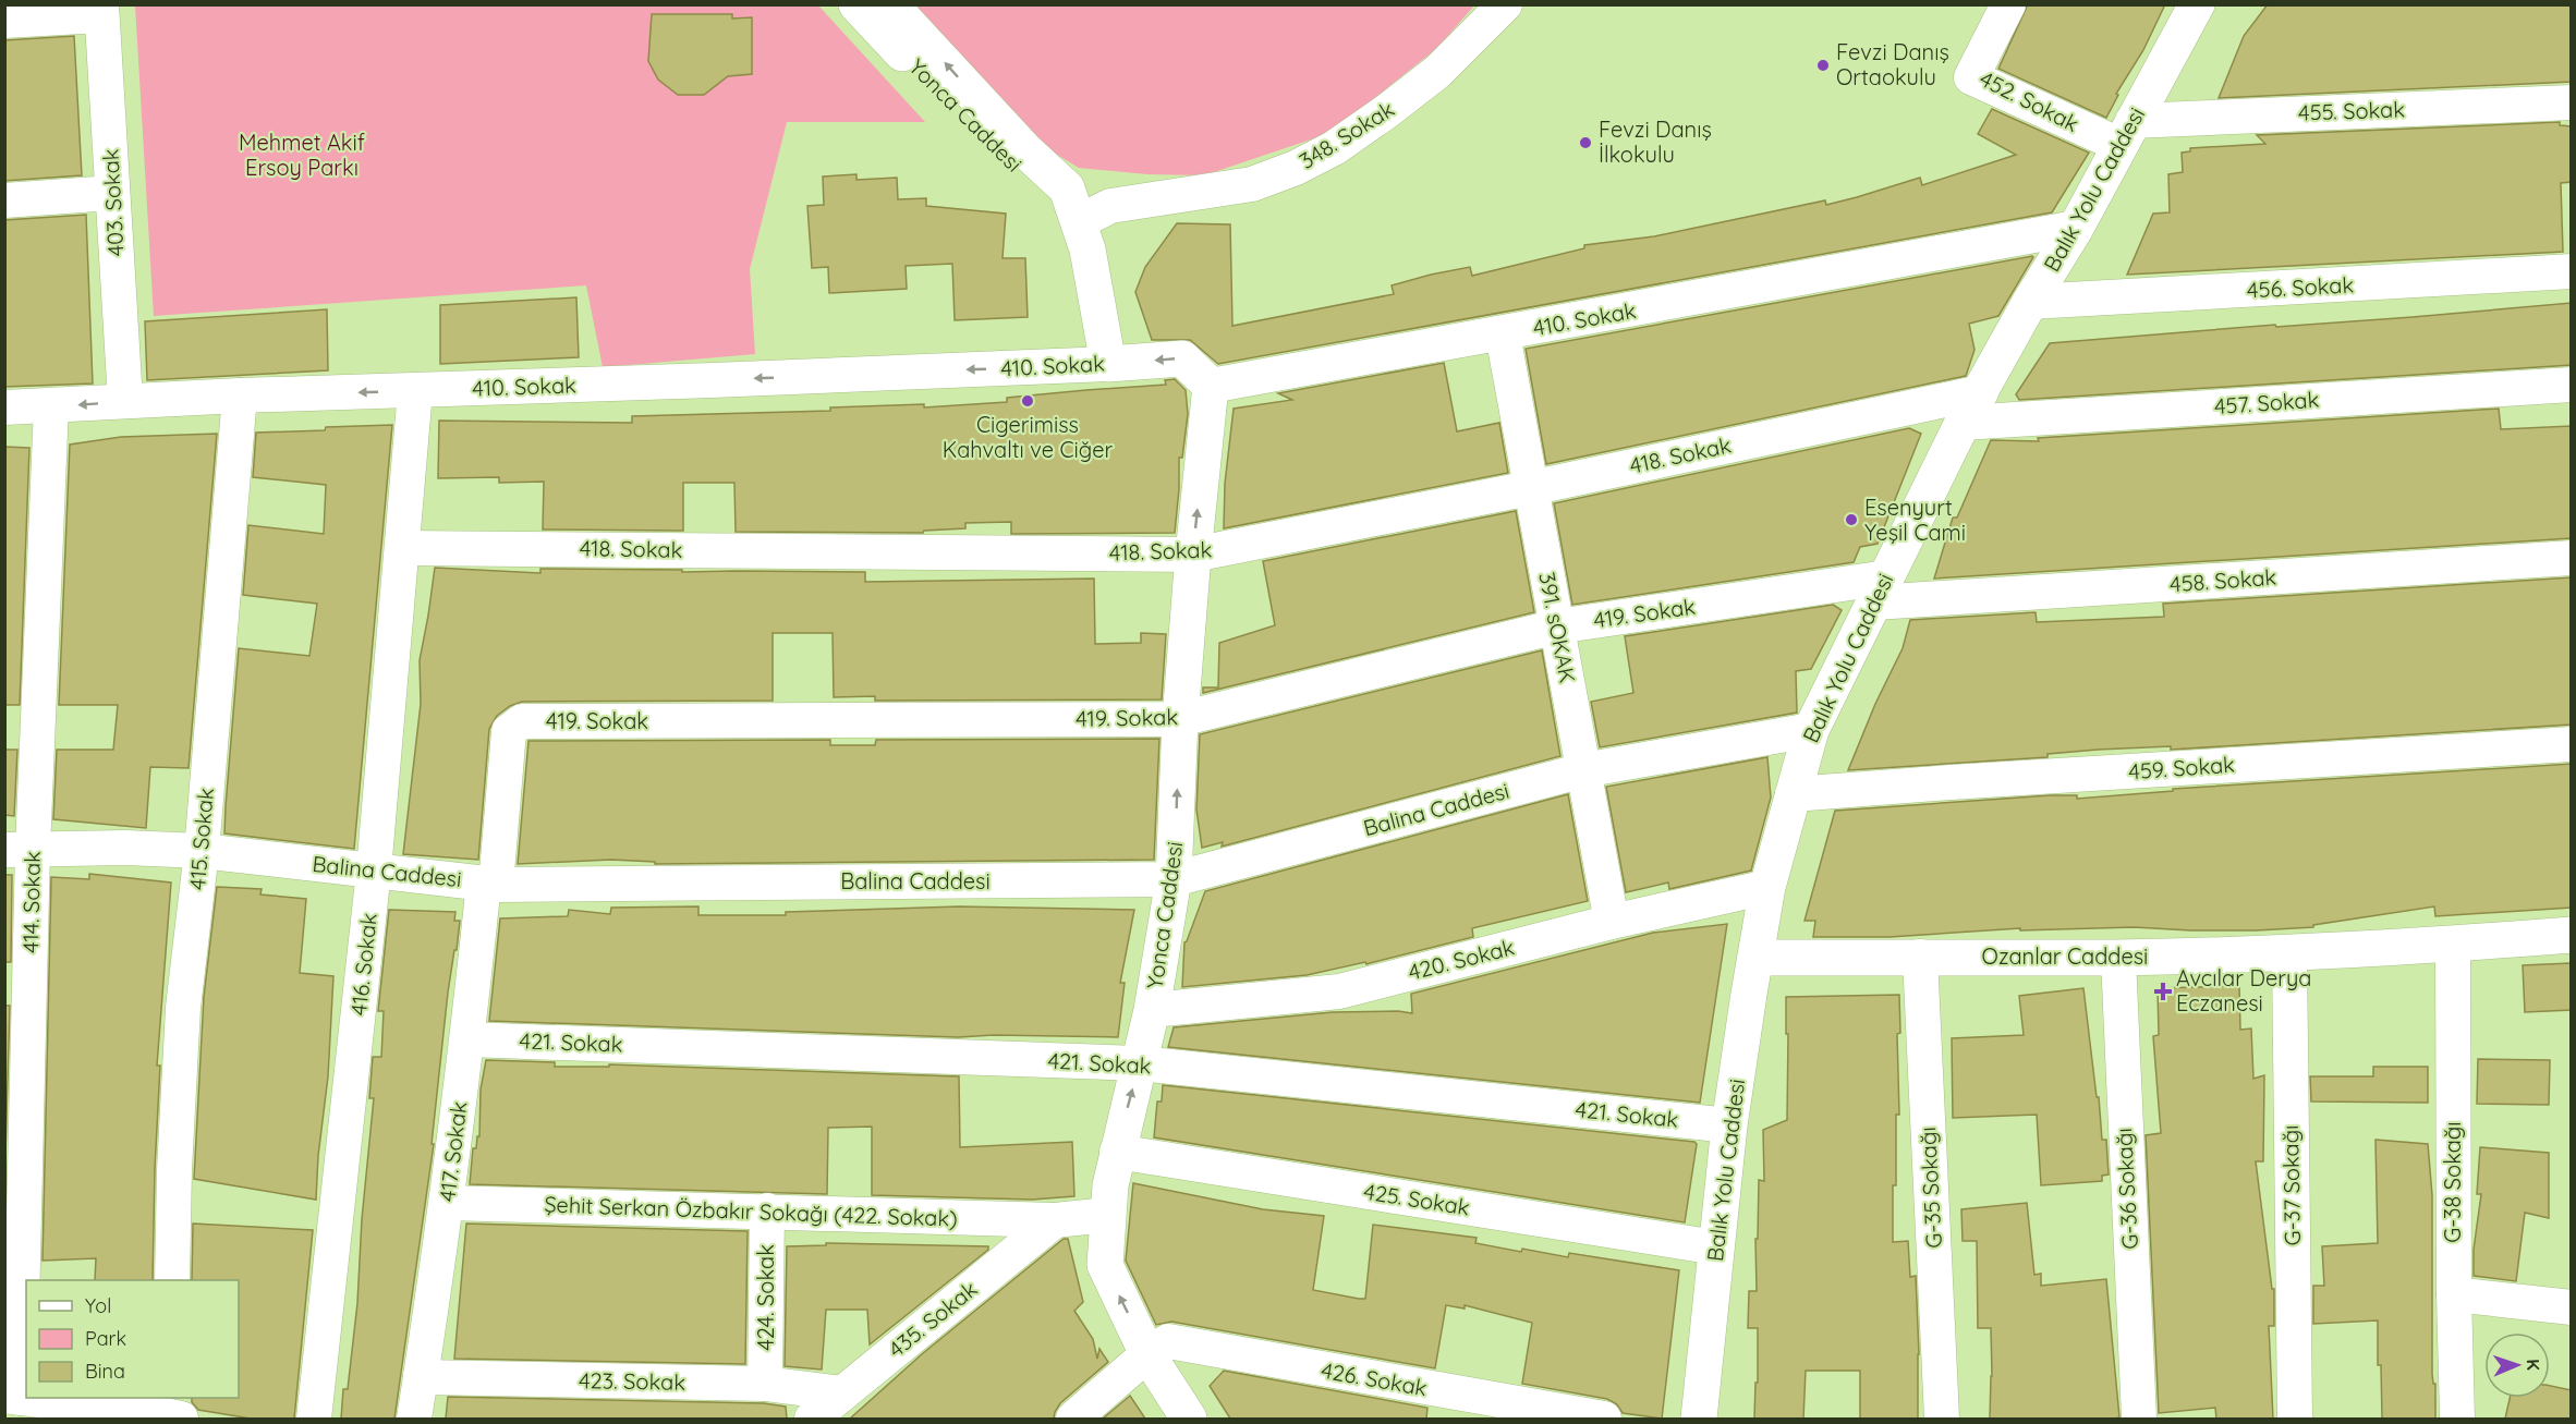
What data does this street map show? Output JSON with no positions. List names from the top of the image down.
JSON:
{
  "streets": {
    "street": [
      "452. Sokak",
      "455. Sokak",
      "Yonca Caddesi",
      "348. Sokak",
      "Balık Yolu Caddesi",
      "403. Sokak",
      "456. Sokak",
      "410. Sokak",
      "457. Sokak",
      "418. Sokak",
      "458. Sokak",
      "419. Sokak",
      "391. sOKAK",
      "459. Sokak",
      "Balina Caddesi",
      "415. Sokak",
      "414. Sokak",
      "Ozanlar Caddesi",
      "420. Sokak",
      "416. Sokak",
      "421. Sokak",
      "417. Sokak",
      "G-38 Sokağı",
      "G-37 Sokağı",
      "G-35 Sokağı",
      "G-36 Sokağı",
      "425. Sokak",
      "Şehit Serkan Özbakır Sokağı (422. Sokak)",
      "424. Sokak",
      "435. Sokak",
      "426. Sokak",
      "423. Sokak"
    ]
  },
  "crossings": [
    ["452. Sokak", "455. Sokak"],
    ["452. Sokak", "Balık Yolu Caddesi"],
    ["455. Sokak", "Balık Yolu Caddesi"],
    ["Yonca Caddesi", "348. Sokak"],
    ["Yonca Caddesi", "410. Sokak"],
    ["Yonca Caddesi", "418. Sokak"],
    ["Yonca Caddesi", "419. Sokak"],
    ["Yonca Caddesi", "Balina Caddesi"],
    ["Yonca Caddesi", "420. Sokak"],
    ["Yonca Caddesi", "421. Sokak"],
    ["Yonca Caddesi", "425. Sokak"],
    ["Yonca Caddesi", "Şehit Serkan Özbakır Sokağı (422. Sokak)"],
    ["Yonca Caddesi", "426. Sokak"],
    ["Balık Yolu Caddesi", "456. Sokak"],
    ["Balık Yolu Caddesi", "410. Sokak"],
    ["Balık Yolu Caddesi", "457. Sokak"],
    ["Balık Yolu Caddesi", "418. Sokak"],
    ["Balık Yolu Caddesi", "458. Sokak"],
    ["Balık Yolu Caddesi", "419. Sokak"],
    ["Balık Yolu Caddesi", "459. Sokak"],
    ["Balık Yolu Caddesi", "Balina Caddesi"],
    ["Balık Yolu Caddesi", "Ozanlar Caddesi"],
    ["Balık Yolu Caddesi", "420. Sokak"],
    ["Balık Yolu Caddesi", "421. Sokak"],
    ["Balık Yolu Caddesi", "425. Sokak"],
    ["403. Sokak", "410. Sokak"],
    ["410. Sokak", "391. sOKAK"],
    ["410. Sokak", "415. Sokak"],
    ["410. Sokak", "414. Sokak"],
    ["410. Sokak", "416. Sokak"],
    ["418. Sokak", "391. sOKAK"],
    ["418. Sokak", "416. Sokak"],
    ["458. Sokak", "419. Sokak"],
    ["419. Sokak", "391. sOKAK"],
    ["419. Sokak", "Balina Caddesi"],
    ["419. Sokak", "417. Sokak"],
    ["391. sOKAK", "Balina Caddesi"],
    ["391. sOKAK", "420. Sokak"],
    ["Balina Caddesi", "415. Sokak"],
    ["Balina Caddesi", "414. Sokak"],
    ["Balina Caddesi", "416. Sokak"],
    ["Balina Caddesi", "417. Sokak"],
    ["Ozanlar Caddesi", "G-38 Sokağı"],
    ["Ozanlar Caddesi", "G-37 Sokağı"],
    ["Ozanlar Caddesi", "G-35 Sokağı"],
    ["Ozanlar Caddesi", "G-36 Sokağı"],
    ["421. Sokak", "417. Sokak"],
    ["417. Sokak", "Şehit Serkan Özbakır Sokağı (422. Sokak)"],
    ["417. Sokak", "423. Sokak"],
    ["Şehit Serkan Özbakır Sokağı (422. Sokak)", "424. Sokak"],
    ["Şehit Serkan Özbakır Sokağı (422. Sokak)", "435. Sokak"],
    ["424. Sokak", "423. Sokak"],
    ["435. Sokak", "423. Sokak"]
  ],
  "one_way": ["Yonca Caddesi", "410. Sokak"],
  "parks": ["Mehmet Akif Ersoy Parkı"],
  "places": {
    "other": [
      "Fevzi Danış Ortaokulu",
      "Fevzi Danış İlkokulu",
      "Cigerimiss Kahvaltı ve Ciğer",
      "Esenyurt Yeşil Cami"
    ],
    "health": ["Avcılar Derya Eczanesi"]
  },
  "legend": ["Yol", "Park", "Bina"],
  "north": "right"
}
